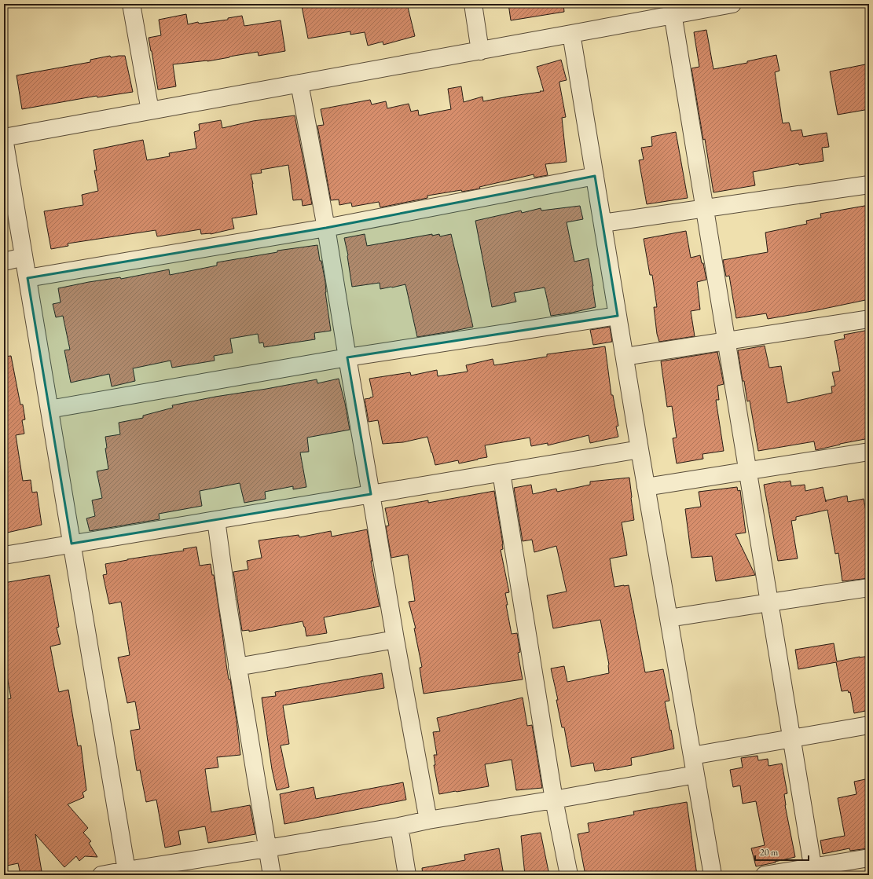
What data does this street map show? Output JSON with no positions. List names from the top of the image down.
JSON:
{
  "scale_bar": "20 m"
}
